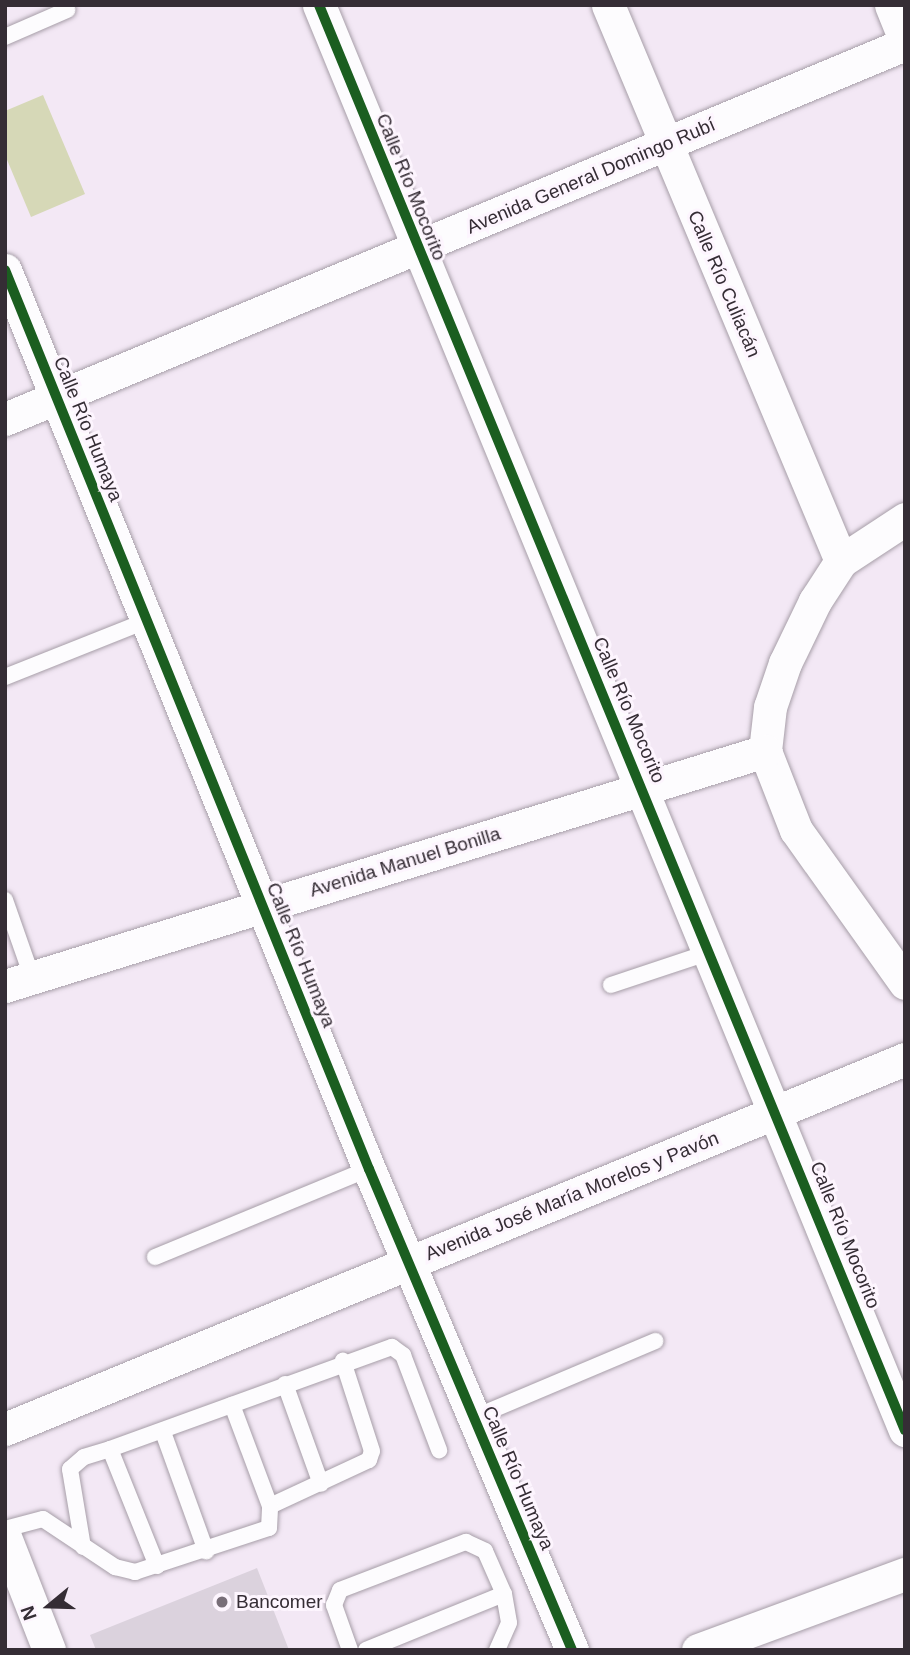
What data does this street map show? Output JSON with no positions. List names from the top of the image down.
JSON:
{
  "streets": {
    "street": [
      "Avenida General Domingo Rubí",
      "Calle Río Mocorito",
      "Calle Río Culiacán",
      "Calle Río Humaya",
      "Avenida Manuel Bonilla",
      "Avenida José María Morelos y Pavón"
    ]
  },
  "crossings": [
    ["Avenida General Domingo Rubí", "Calle Río Mocorito"],
    ["Avenida General Domingo Rubí", "Calle Río Culiacán"],
    ["Avenida General Domingo Rubí", "Calle Río Humaya"],
    ["Calle Río Mocorito", "Avenida Manuel Bonilla"],
    ["Calle Río Mocorito", "Avenida José María Morelos y Pavón"],
    ["Calle Río Humaya", "Avenida Manuel Bonilla"],
    ["Calle Río Humaya", "Avenida José María Morelos y Pavón"]
  ],
  "places": ["Bancomer"],
  "north": "left"
}
